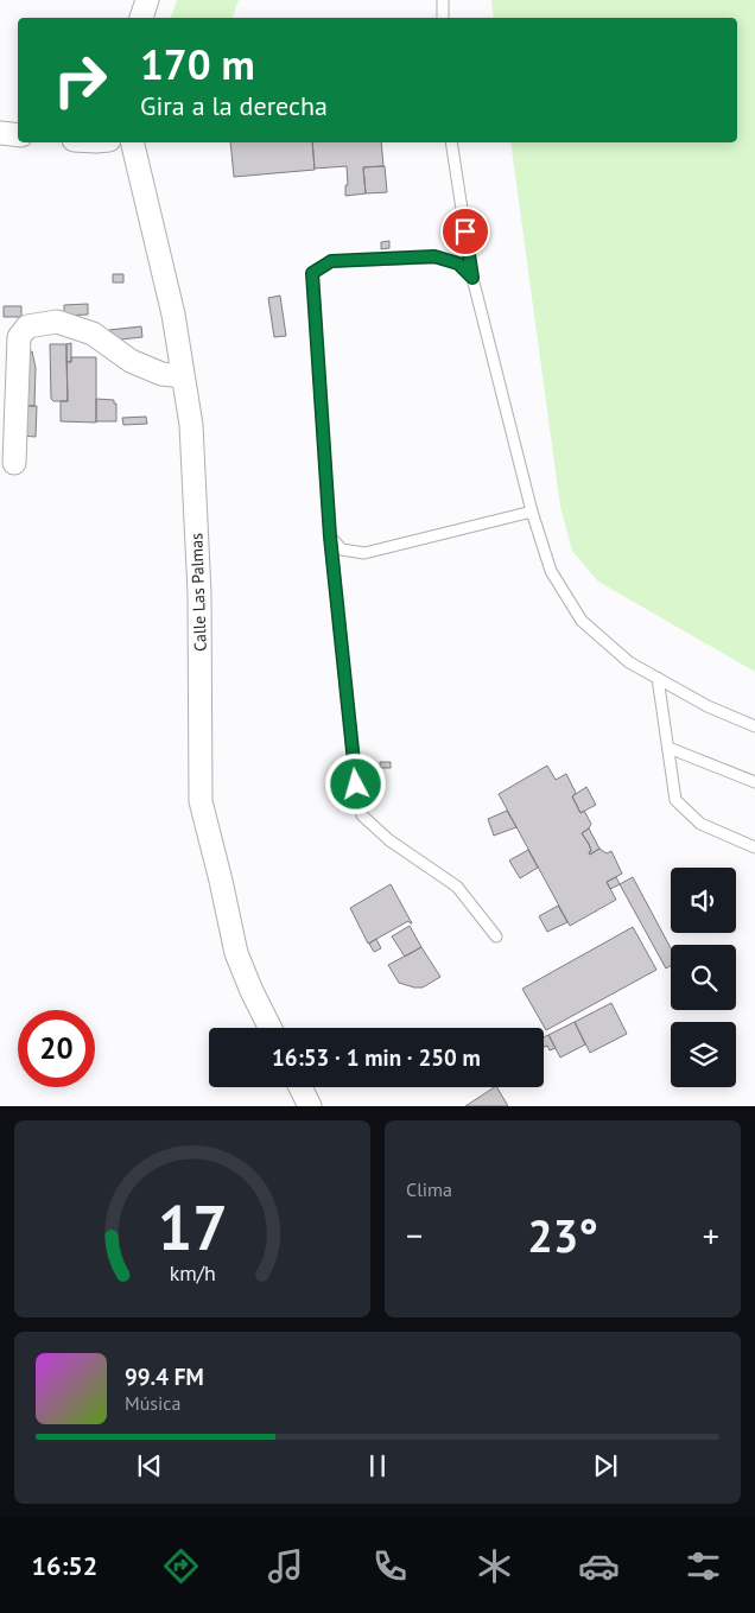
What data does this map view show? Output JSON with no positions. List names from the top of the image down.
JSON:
{
  "streets": {
    "street": ["Calle Las Palmas"]
  },
  "page": {
    "turn": ["170 m", "Gira a la derecha"],
    "limit": "20",
    "trip": "16:53 · 1 min · 250 m",
    "tile": "Clima",
    "heat": ["−", "23°", "+"],
    "song": ["99.4 FM", "Música"],
    "tabs": "16:52",
    "gauge": ["17", "km/h"]
  }
}
